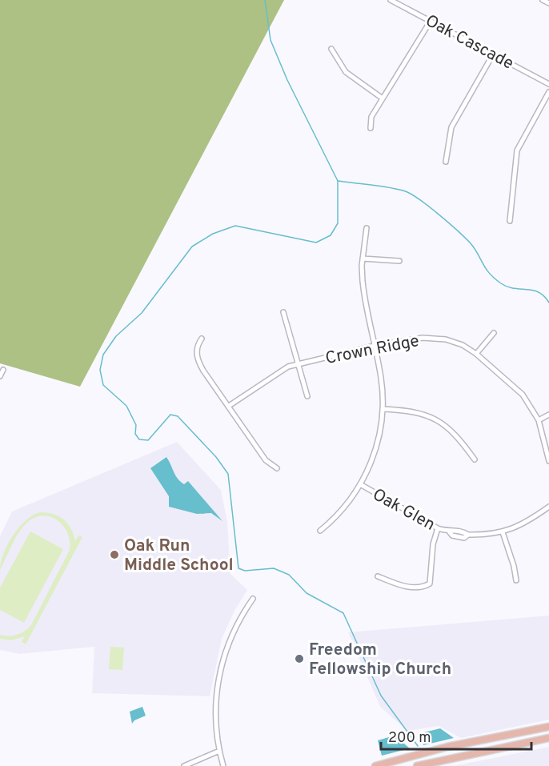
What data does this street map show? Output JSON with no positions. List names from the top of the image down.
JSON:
{
  "streets": {
    "street": ["Oak Cascade", "Crown Ridge", "Oak Glen"]
  },
  "places": ["Oak Run Middle School", "Freedom Fellowship Church"],
  "scale_bar": "200 m"
}
